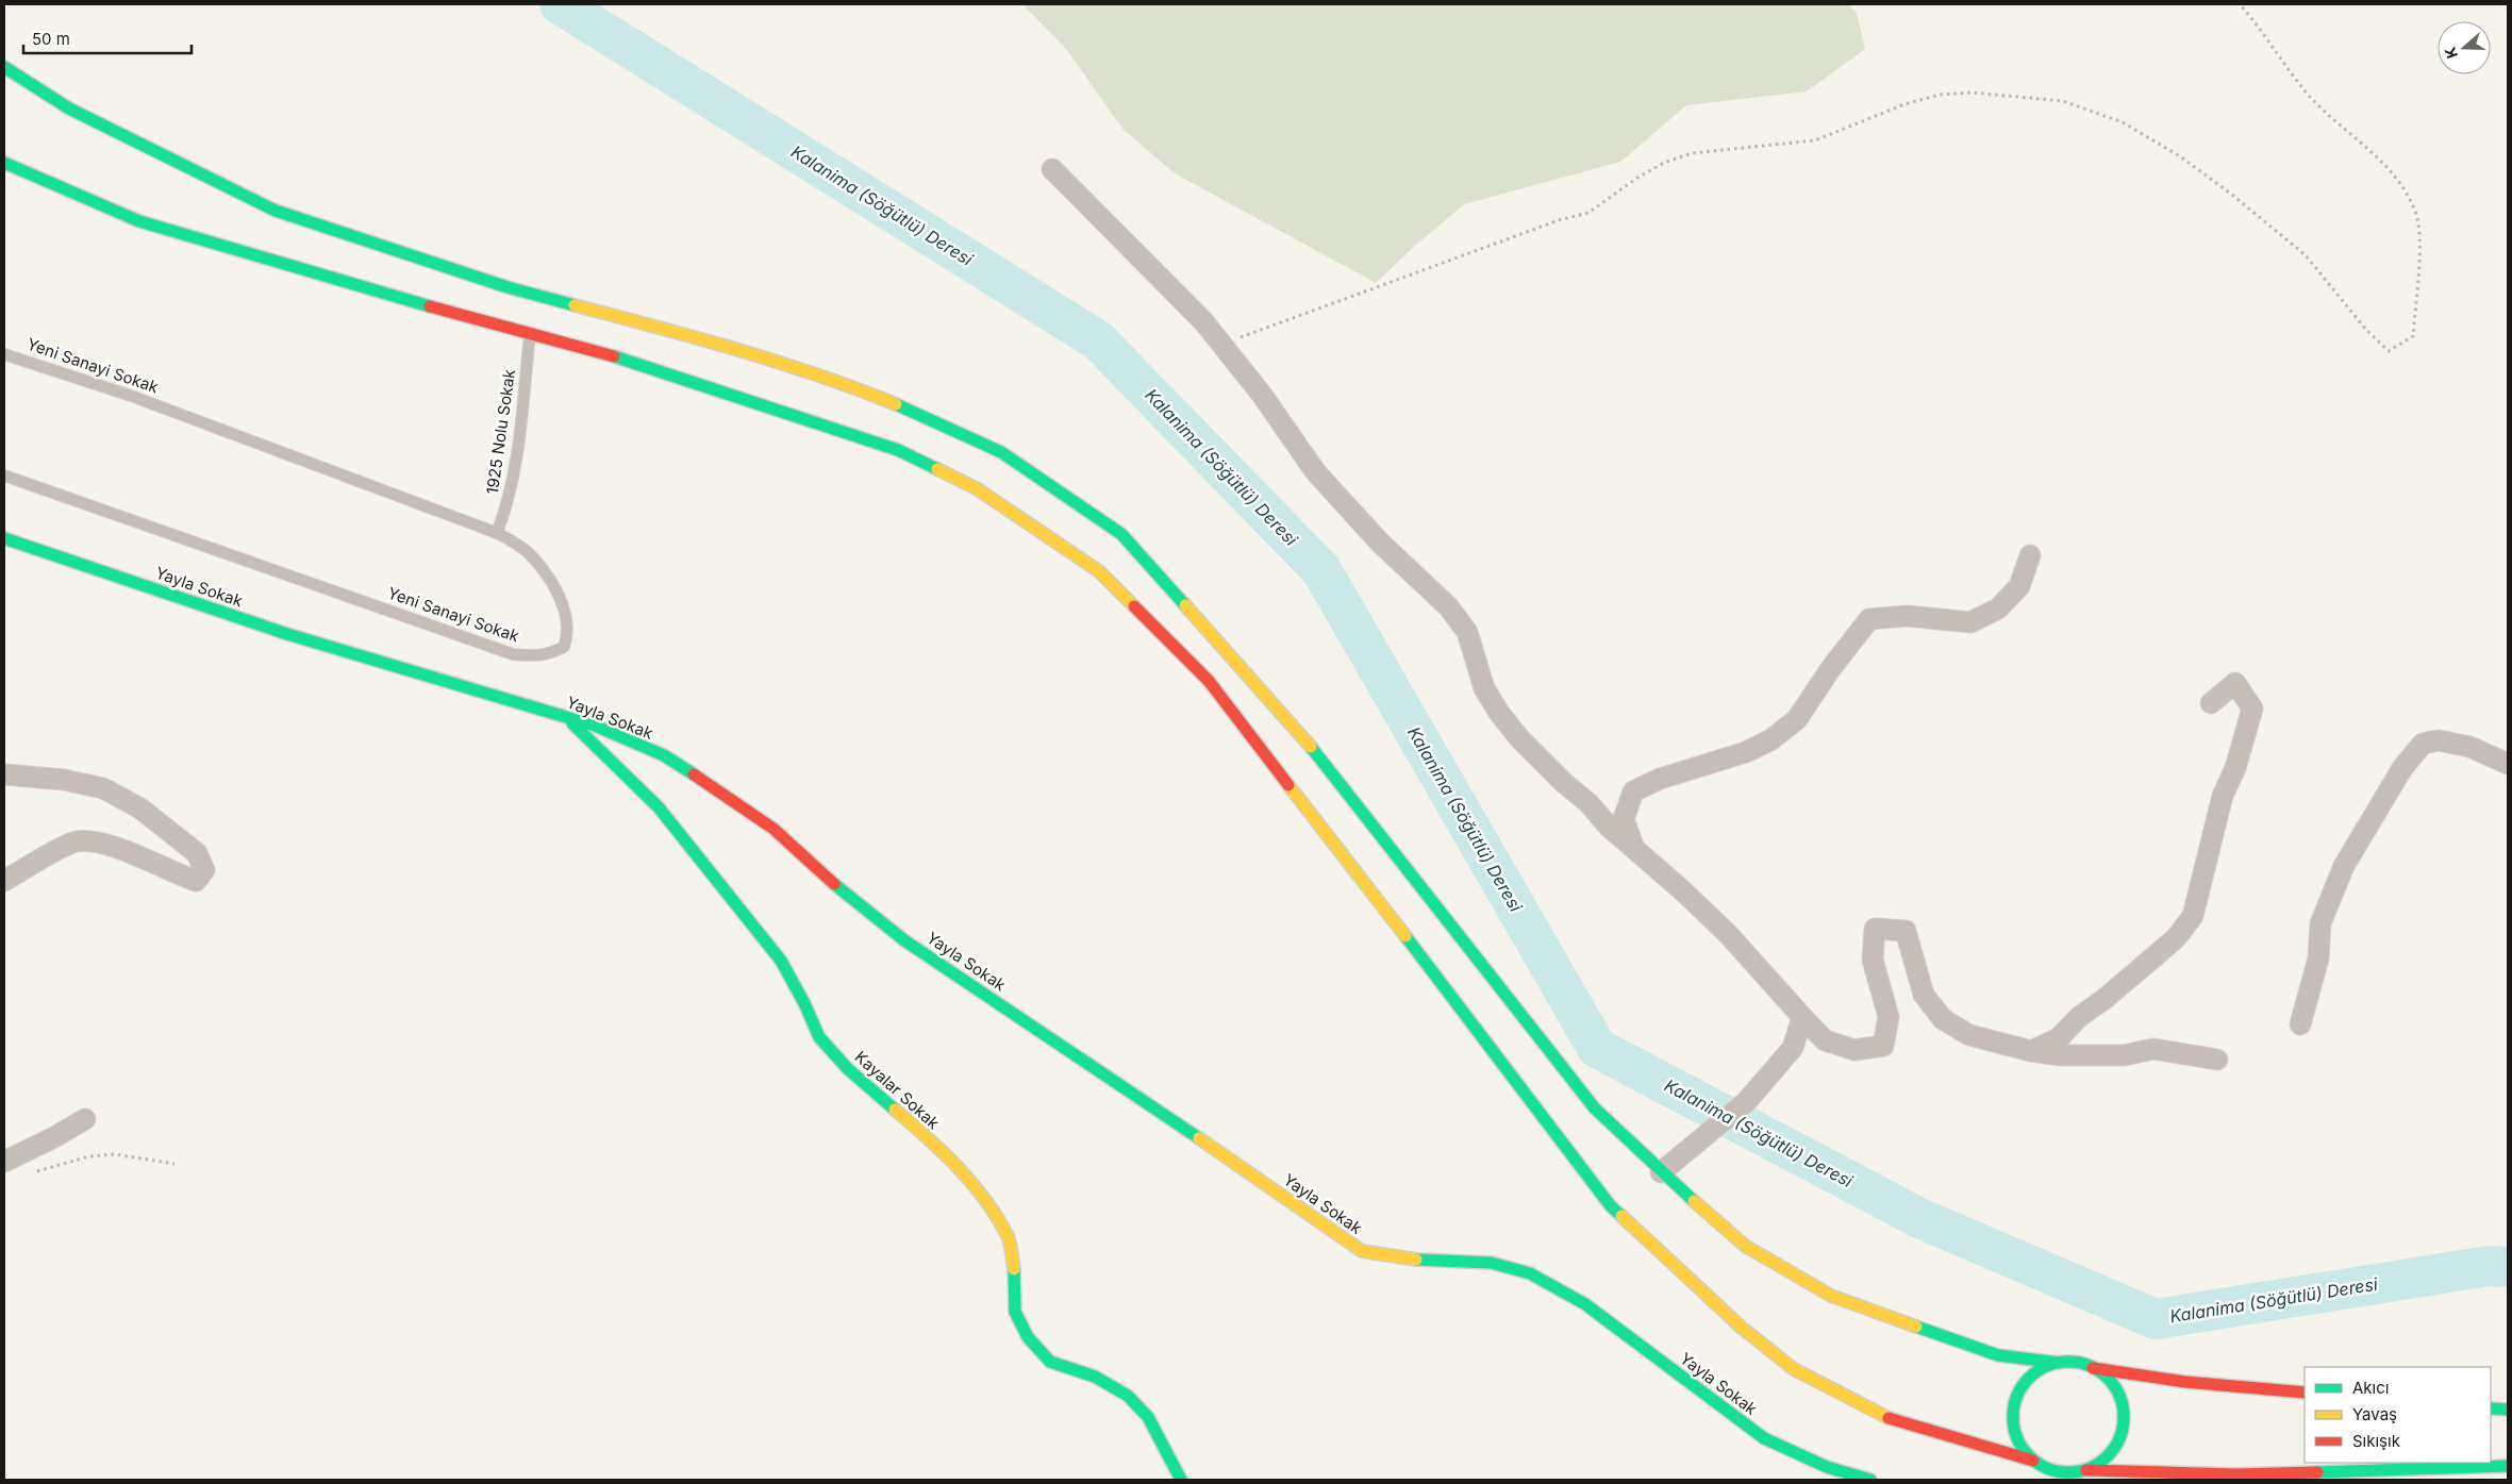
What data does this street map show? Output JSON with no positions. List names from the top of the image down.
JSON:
{
  "streets": {
    "main road": ["Yayla Sokak", "Kayalar Sokak"],
    "lane": ["Yeni Sanayi Sokak", "1925 Nolu Sokak"]
  },
  "crossings": [
    ["Yeni Sanayi Sokak", "1925 Nolu Sokak"],
    ["Yayla Sokak", "Kayalar Sokak"]
  ],
  "water": ["Kalanima (Söğütlü) Deresi"],
  "legend": ["Akıcı", "Yavaş", "Sıkışık"],
  "scale_bar": "50 m",
  "north": "left"
}
